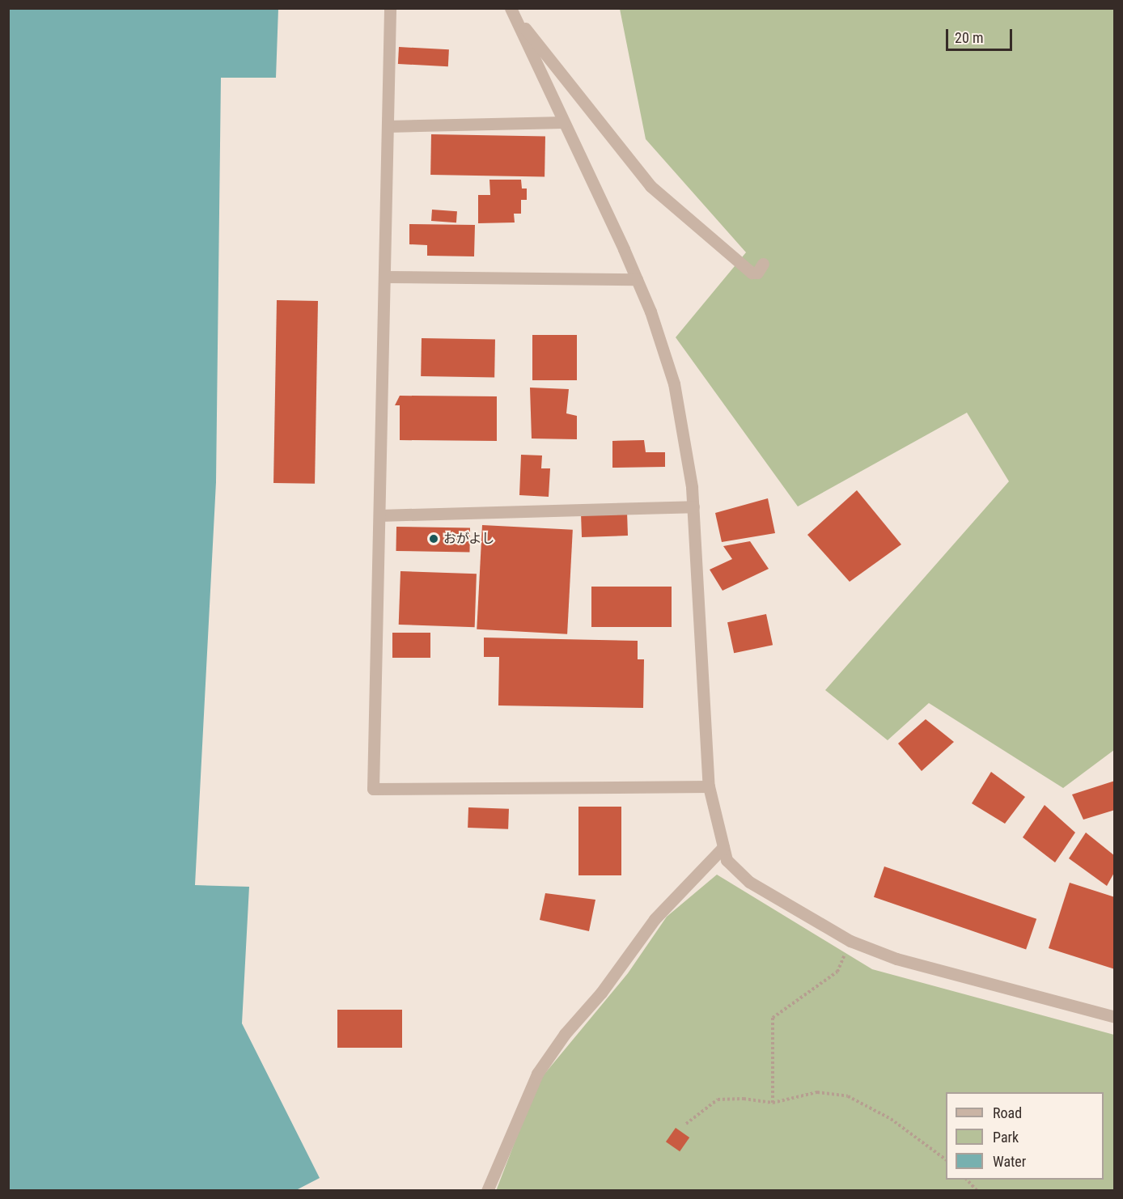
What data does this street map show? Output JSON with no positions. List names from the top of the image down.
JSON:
{
  "places": ["おがよし"],
  "legend": ["Road", "Park", "Water"],
  "scale_bar": "20 m"
}
